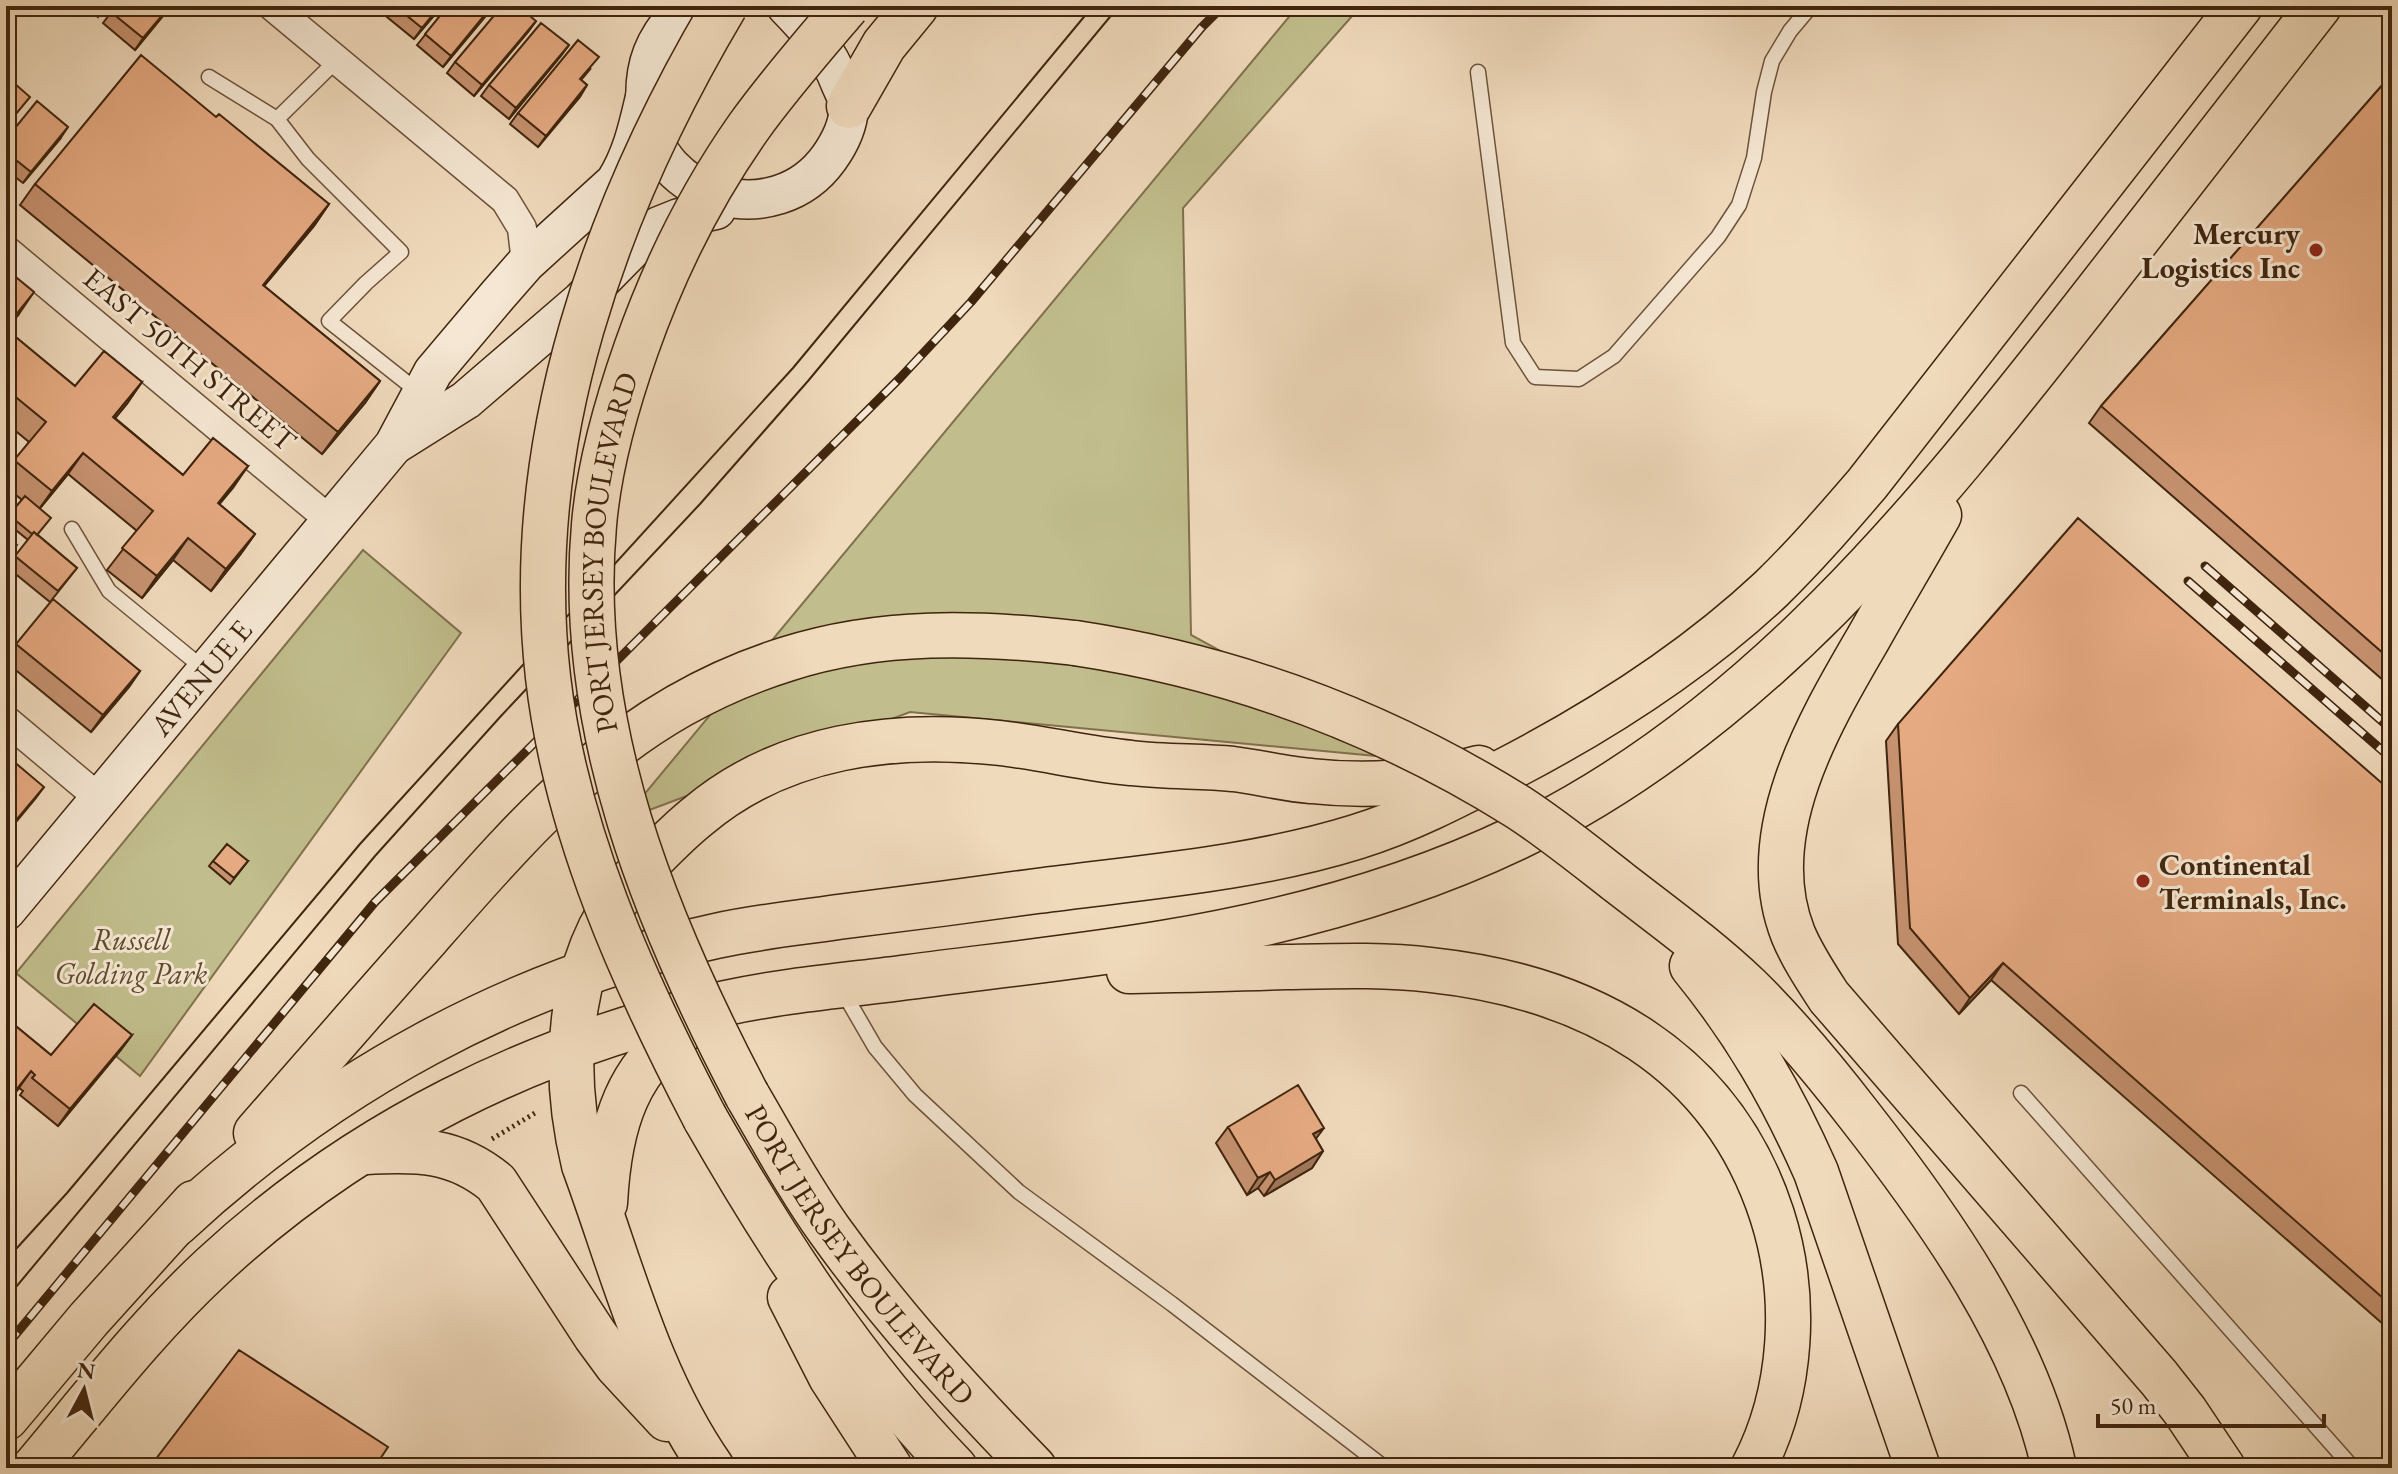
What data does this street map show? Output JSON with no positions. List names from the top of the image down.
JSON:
{
  "streets": {
    "highway": ["PORT JERSEY BOULEVARD"],
    "main road": ["AVENUE E"],
    "street": ["EAST 50TH STREET"]
  },
  "crossings": [
    ["EAST 50TH STREET", "AVENUE E"]
  ],
  "parks": ["Russell Golding Park"],
  "places": ["Mercury Logistics Inc", "Continental Terminals, Inc."],
  "scale_bar": "50 m",
  "north": "top"
}
